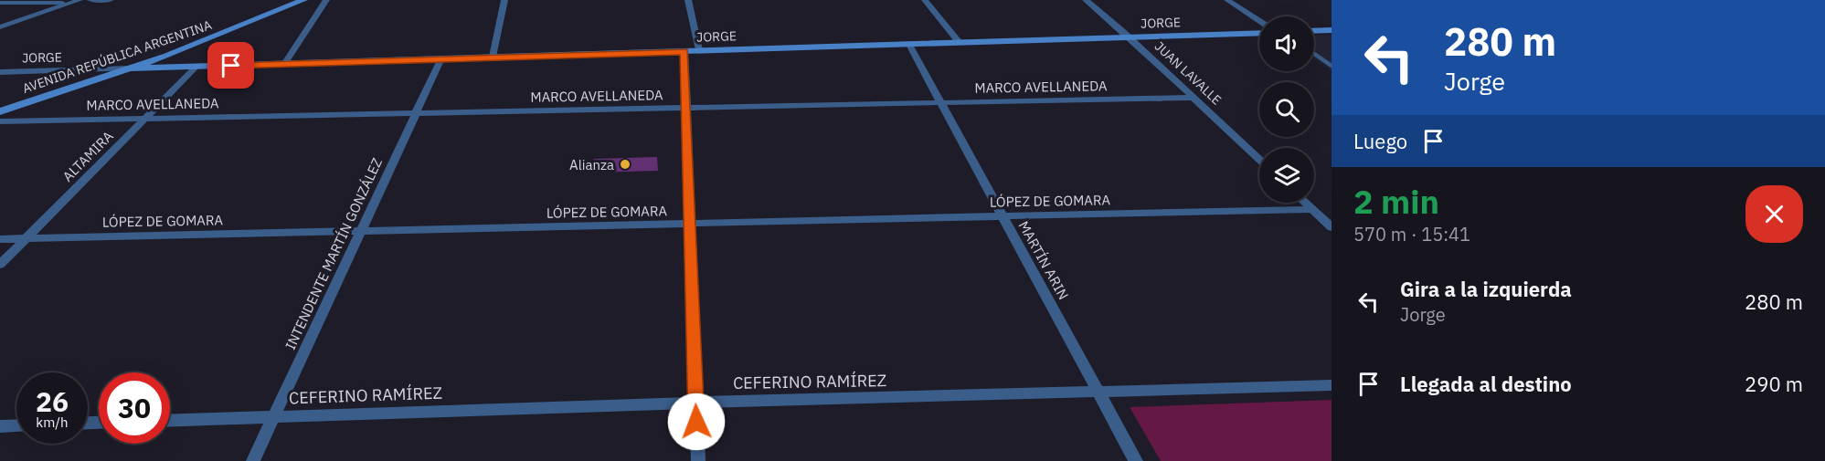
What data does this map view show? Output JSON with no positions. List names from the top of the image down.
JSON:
{
  "streets": {
    "street": [
      "JORGE",
      "AVENIDA REPÚBLICA ARGENTINA",
      "JUAN LAVALLE",
      "MARCO AVELLANEDA",
      "ALTAMIRA",
      "LÓPEZ DE GOMARA",
      "INTENDENTE MARTÍN GONZÁLEZ",
      "MARTÍN ARIN",
      "CEFERINO RAMÍREZ"
    ]
  },
  "crossings": [
    ["JORGE", "AVENIDA REPÚBLICA ARGENTINA"],
    ["JORGE", "JUAN LAVALLE"],
    ["JORGE", "ALTAMIRA"],
    ["JORGE", "INTENDENTE MARTÍN GONZÁLEZ"],
    ["JORGE", "MARTÍN ARIN"],
    ["JUAN LAVALLE", "MARCO AVELLANEDA"],
    ["MARCO AVELLANEDA", "ALTAMIRA"],
    ["MARCO AVELLANEDA", "INTENDENTE MARTÍN GONZÁLEZ"],
    ["MARCO AVELLANEDA", "MARTÍN ARIN"],
    ["ALTAMIRA", "LÓPEZ DE GOMARA"],
    ["LÓPEZ DE GOMARA", "INTENDENTE MARTÍN GONZÁLEZ"],
    ["LÓPEZ DE GOMARA", "MARTÍN ARIN"],
    ["INTENDENTE MARTÍN GONZÁLEZ", "CEFERINO RAMÍREZ"],
    ["MARTÍN ARIN", "CEFERINO RAMÍREZ"]
  ],
  "places": ["Alianza"],
  "page": {
    "turn": ["280 m", "Jorge"],
    "then": "Luego",
    "heading": ["2 min", "570 m · 15:41"],
    "list": [
      {
        "name": "Gira a la izquierda",
        "note": "Jorge",
        "value": "280 m"
      },
      {
        "name": "Llegada al destino",
        "value": "290 m"
      }
    ],
    "speed": "26 km/h",
    "limit": "30"
  }
}
